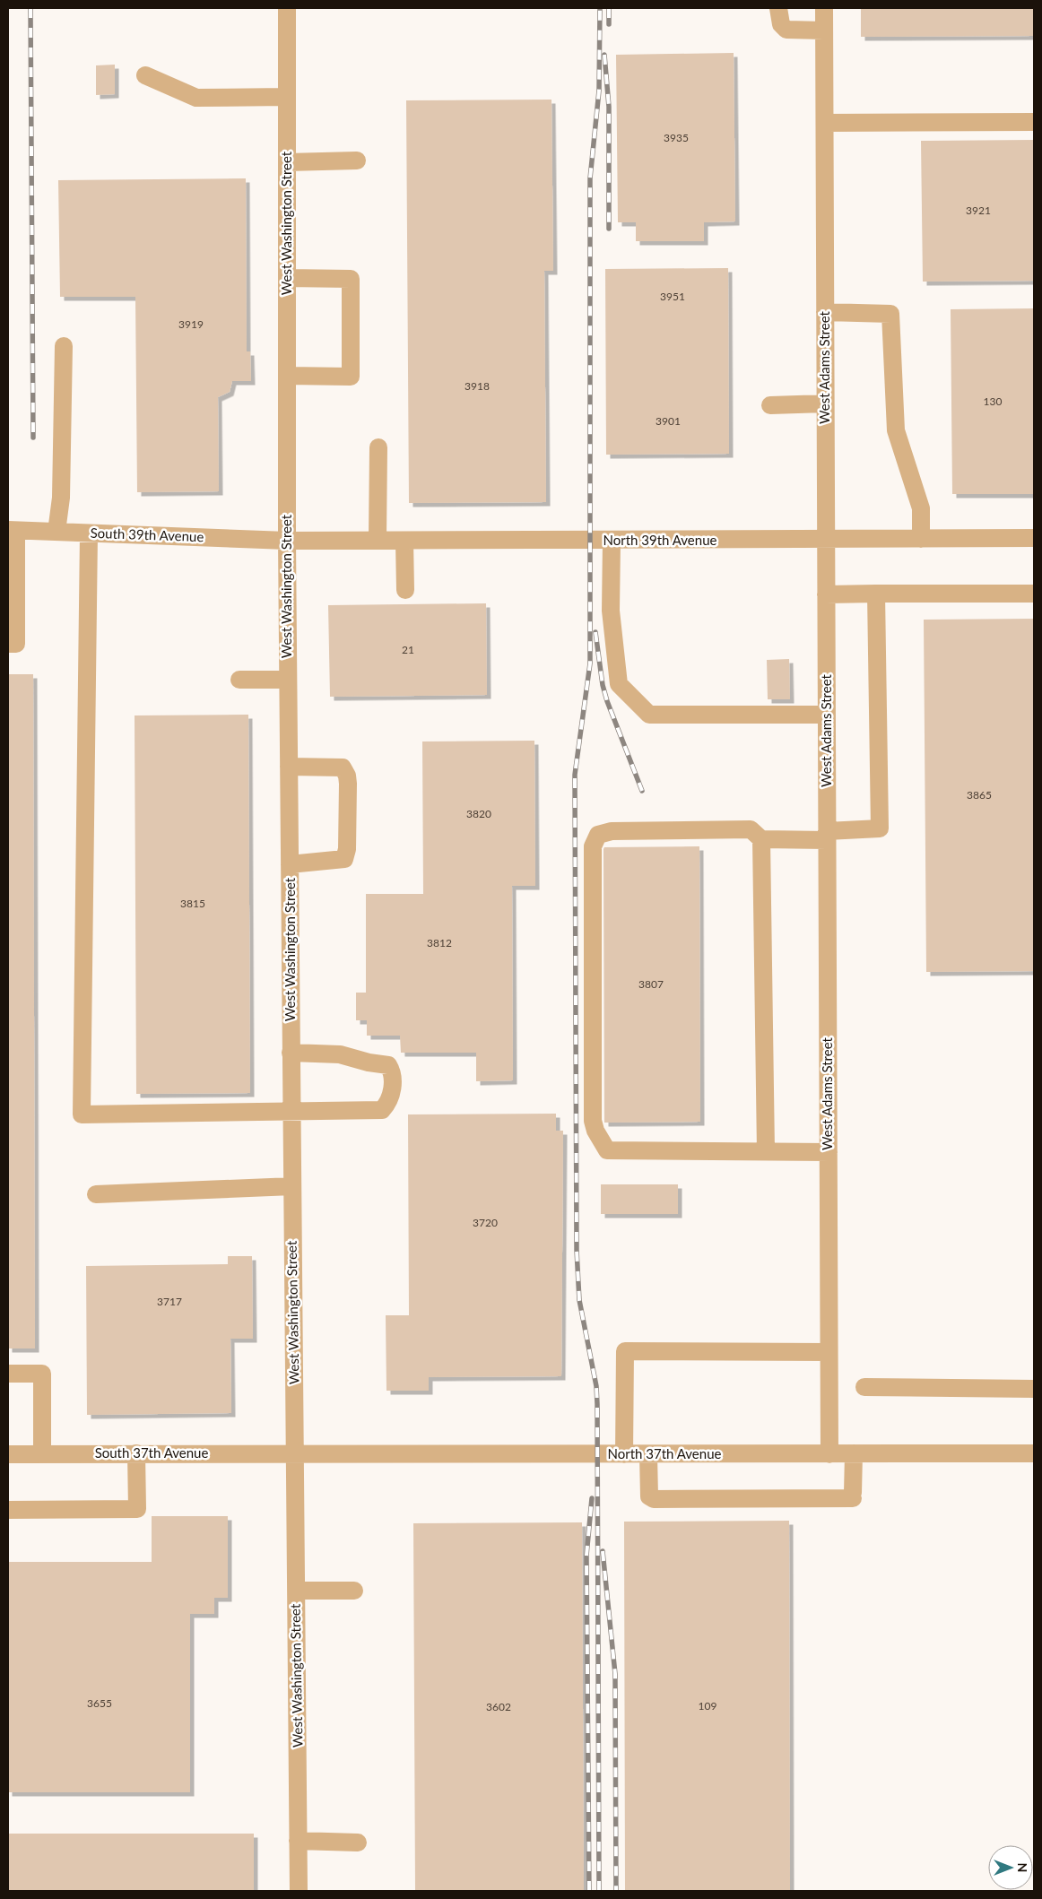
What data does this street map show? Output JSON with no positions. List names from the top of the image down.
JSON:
{
  "streets": {
    "street": [
      "West Washington Street",
      "West Adams Street",
      "South 39th Avenue",
      "North 39th Avenue",
      "South 37th Avenue",
      "North 37th Avenue"
    ]
  },
  "crossings": [
    ["West Washington Street", "South 39th Avenue"],
    ["West Washington Street", "North 39th Avenue"],
    ["West Washington Street", "South 37th Avenue"],
    ["West Washington Street", "North 37th Avenue"],
    ["West Adams Street", "North 39th Avenue"],
    ["West Adams Street", "North 37th Avenue"],
    ["South 39th Avenue", "North 39th Avenue"],
    ["South 37th Avenue", "North 37th Avenue"]
  ],
  "house_numbers": [
    "3935",
    "3921",
    "3951",
    "3919",
    "3918",
    "130",
    "3901",
    "21",
    "3865",
    "3820",
    "3815",
    "3812",
    "3807",
    "3720",
    "3717",
    "3655",
    "109",
    "3602"
  ],
  "north": "right"
}
